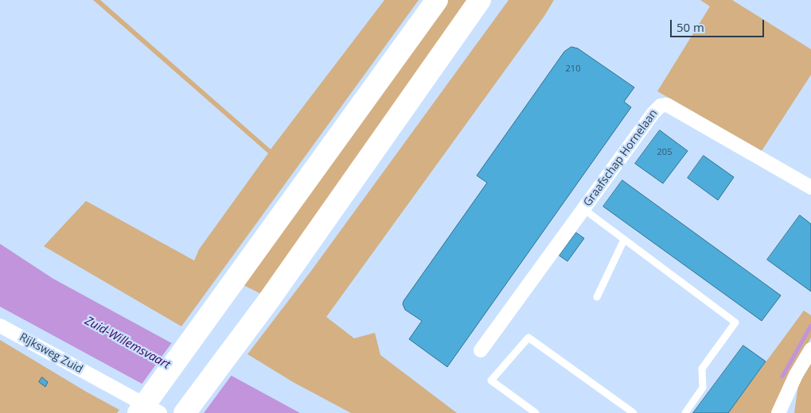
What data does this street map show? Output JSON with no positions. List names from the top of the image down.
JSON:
{
  "streets": {
    "street": ["Graafschap Hornelaan", "Rijksweg Zuid"]
  },
  "water": ["Zuid-Willemsvaart"],
  "house_numbers": ["210", "205"],
  "scale_bar": "50 m"
}
